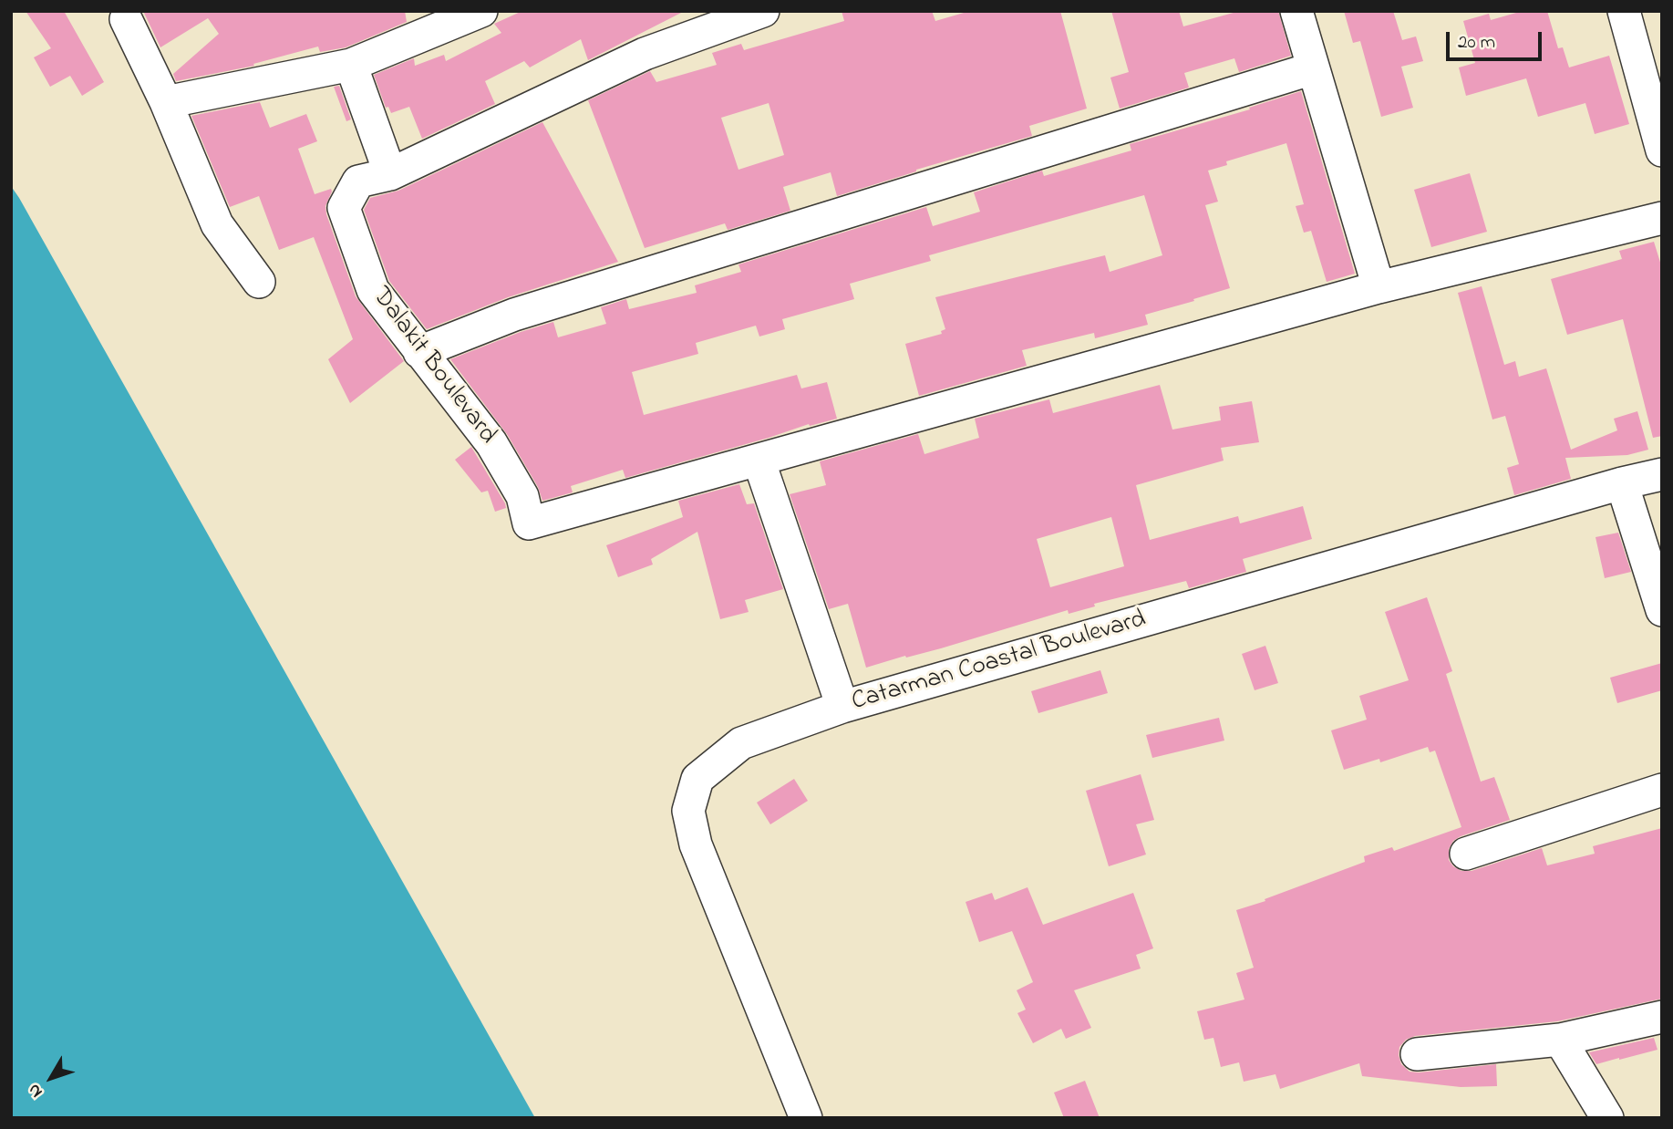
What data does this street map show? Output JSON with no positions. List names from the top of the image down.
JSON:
{
  "streets": {
    "street": ["Dalakit Boulevard", "Catarman Coastal Boulevard"]
  },
  "scale_bar": "20 m",
  "north": "bottom left"
}
